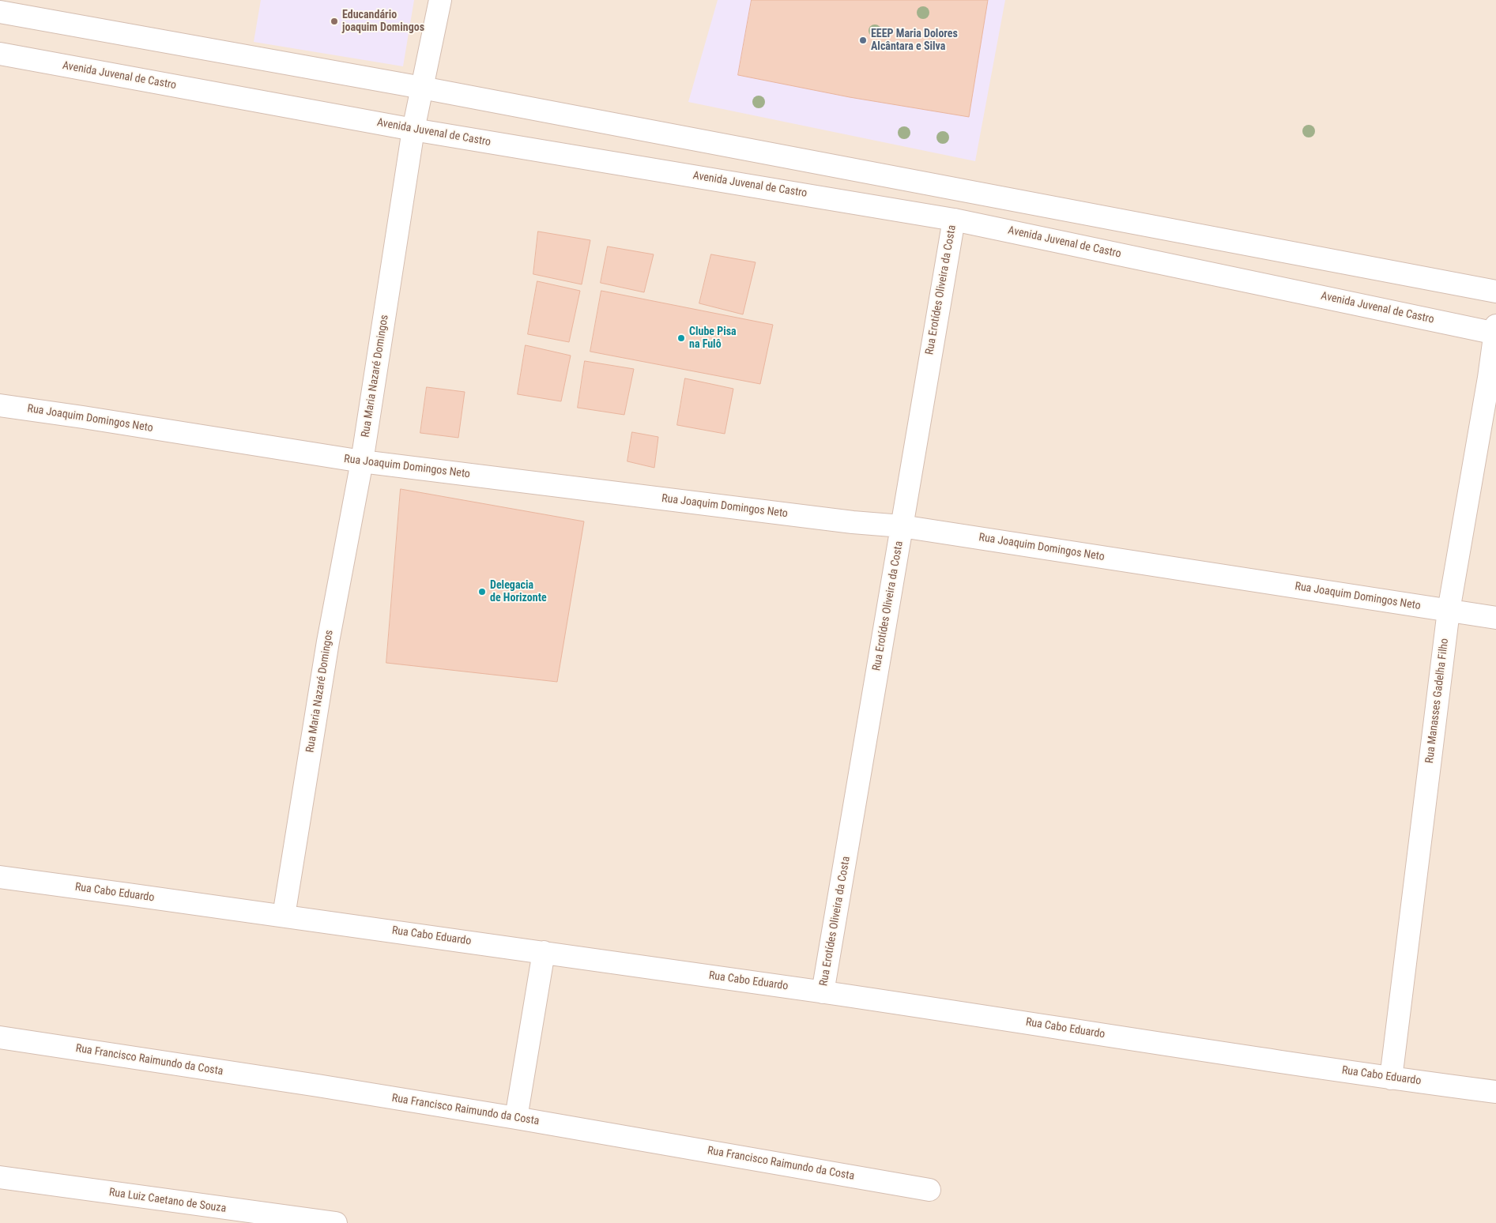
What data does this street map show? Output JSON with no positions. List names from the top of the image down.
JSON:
{
  "streets": {
    "street": [
      "Avenida Juvenal de Castro",
      "Rua Erotídes Oliveira da Costa",
      "Rua Maria Nazaré Domingos",
      "Rua Joaquim Domingos Neto",
      "Rua Manasses Gadelha Filho",
      "Rua Cabo Eduardo",
      "Rua Francisco Raimundo da Costa",
      "Rua Luiz Caetano de Souza"
    ]
  },
  "crossings": [
    ["Avenida Juvenal de Castro", "Rua Erotídes Oliveira da Costa"],
    ["Avenida Juvenal de Castro", "Rua Maria Nazaré Domingos"],
    ["Avenida Juvenal de Castro", "Rua Manasses Gadelha Filho"],
    ["Rua Erotídes Oliveira da Costa", "Rua Joaquim Domingos Neto"],
    ["Rua Erotídes Oliveira da Costa", "Rua Cabo Eduardo"],
    ["Rua Maria Nazaré Domingos", "Rua Joaquim Domingos Neto"],
    ["Rua Maria Nazaré Domingos", "Rua Cabo Eduardo"],
    ["Rua Joaquim Domingos Neto", "Rua Manasses Gadelha Filho"],
    ["Rua Manasses Gadelha Filho", "Rua Cabo Eduardo"]
  ],
  "places": [
    "Educandário joaquim Domingos",
    "EEEP Maria Dolores Alcântara e Silva",
    "Clube Pisa na Fulô",
    "Delegacia de Horizonte"
  ]
}
